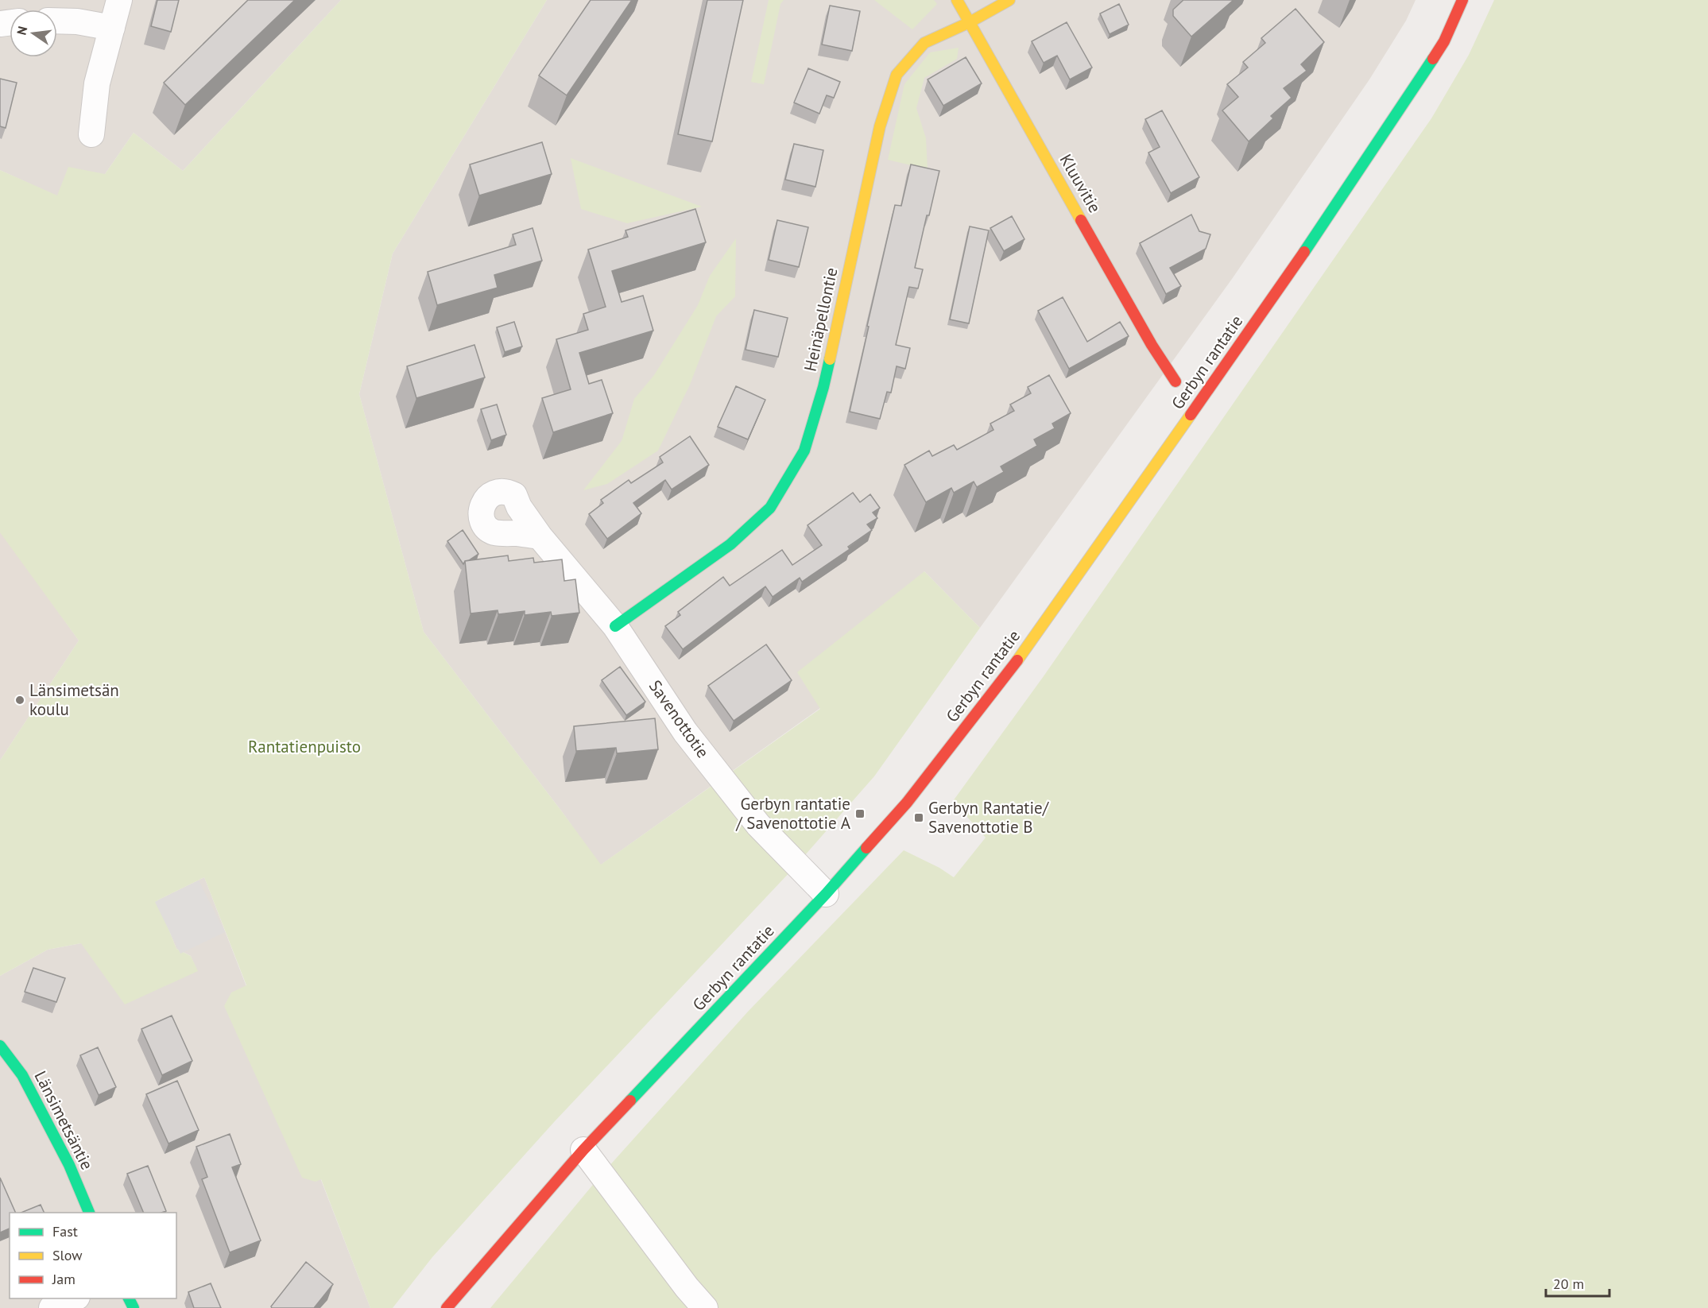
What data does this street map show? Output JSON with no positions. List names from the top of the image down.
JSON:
{
  "streets": {
    "main road": [
      "Kluuvitie",
      "Heinäpellontie",
      "Gerbyn rantatie",
      "Länsimetsäntie"
    ],
    "street": ["Savenottotie"]
  },
  "crossings": [
    ["Kluuvitie", "Heinäpellontie"],
    ["Heinäpellontie", "Savenottotie"],
    ["Gerbyn rantatie", "Savenottotie"]
  ],
  "parks": ["Rantatienpuisto"],
  "places": {
    "other": ["Länsimetsän koulu"],
    "transit": ["Gerbyn rantatie / Savenottotie A", "Gerbyn Rantatie/ Savenottotie B"]
  },
  "legend": ["Fast", "Slow", "Jam"],
  "scale_bar": "20 m",
  "north": "left"
}
